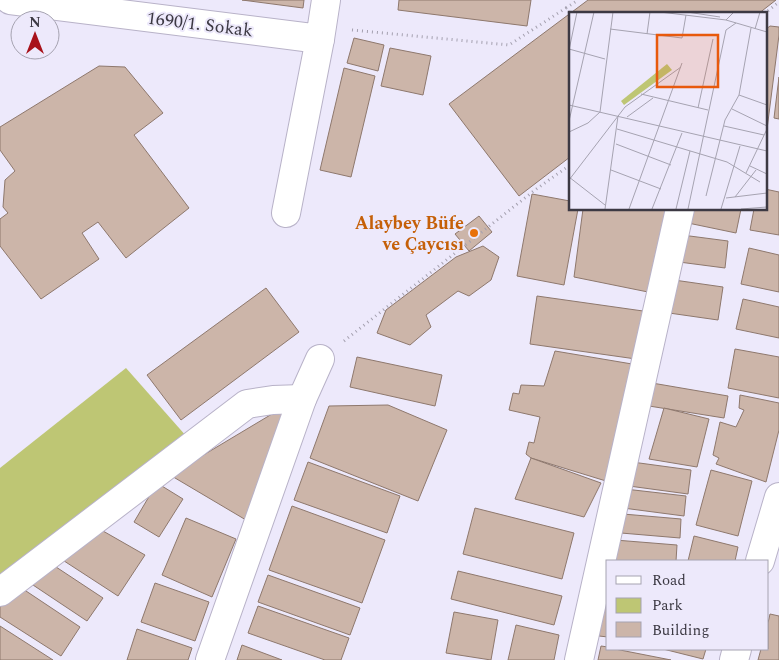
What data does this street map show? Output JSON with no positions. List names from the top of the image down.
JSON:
{
  "streets": {
    "street": ["1690/1. Sokak"]
  },
  "places": ["Alaybey Büfe ve Çaycısı"],
  "legend": ["Road", "Park", "Building"],
  "north": "top"
}
